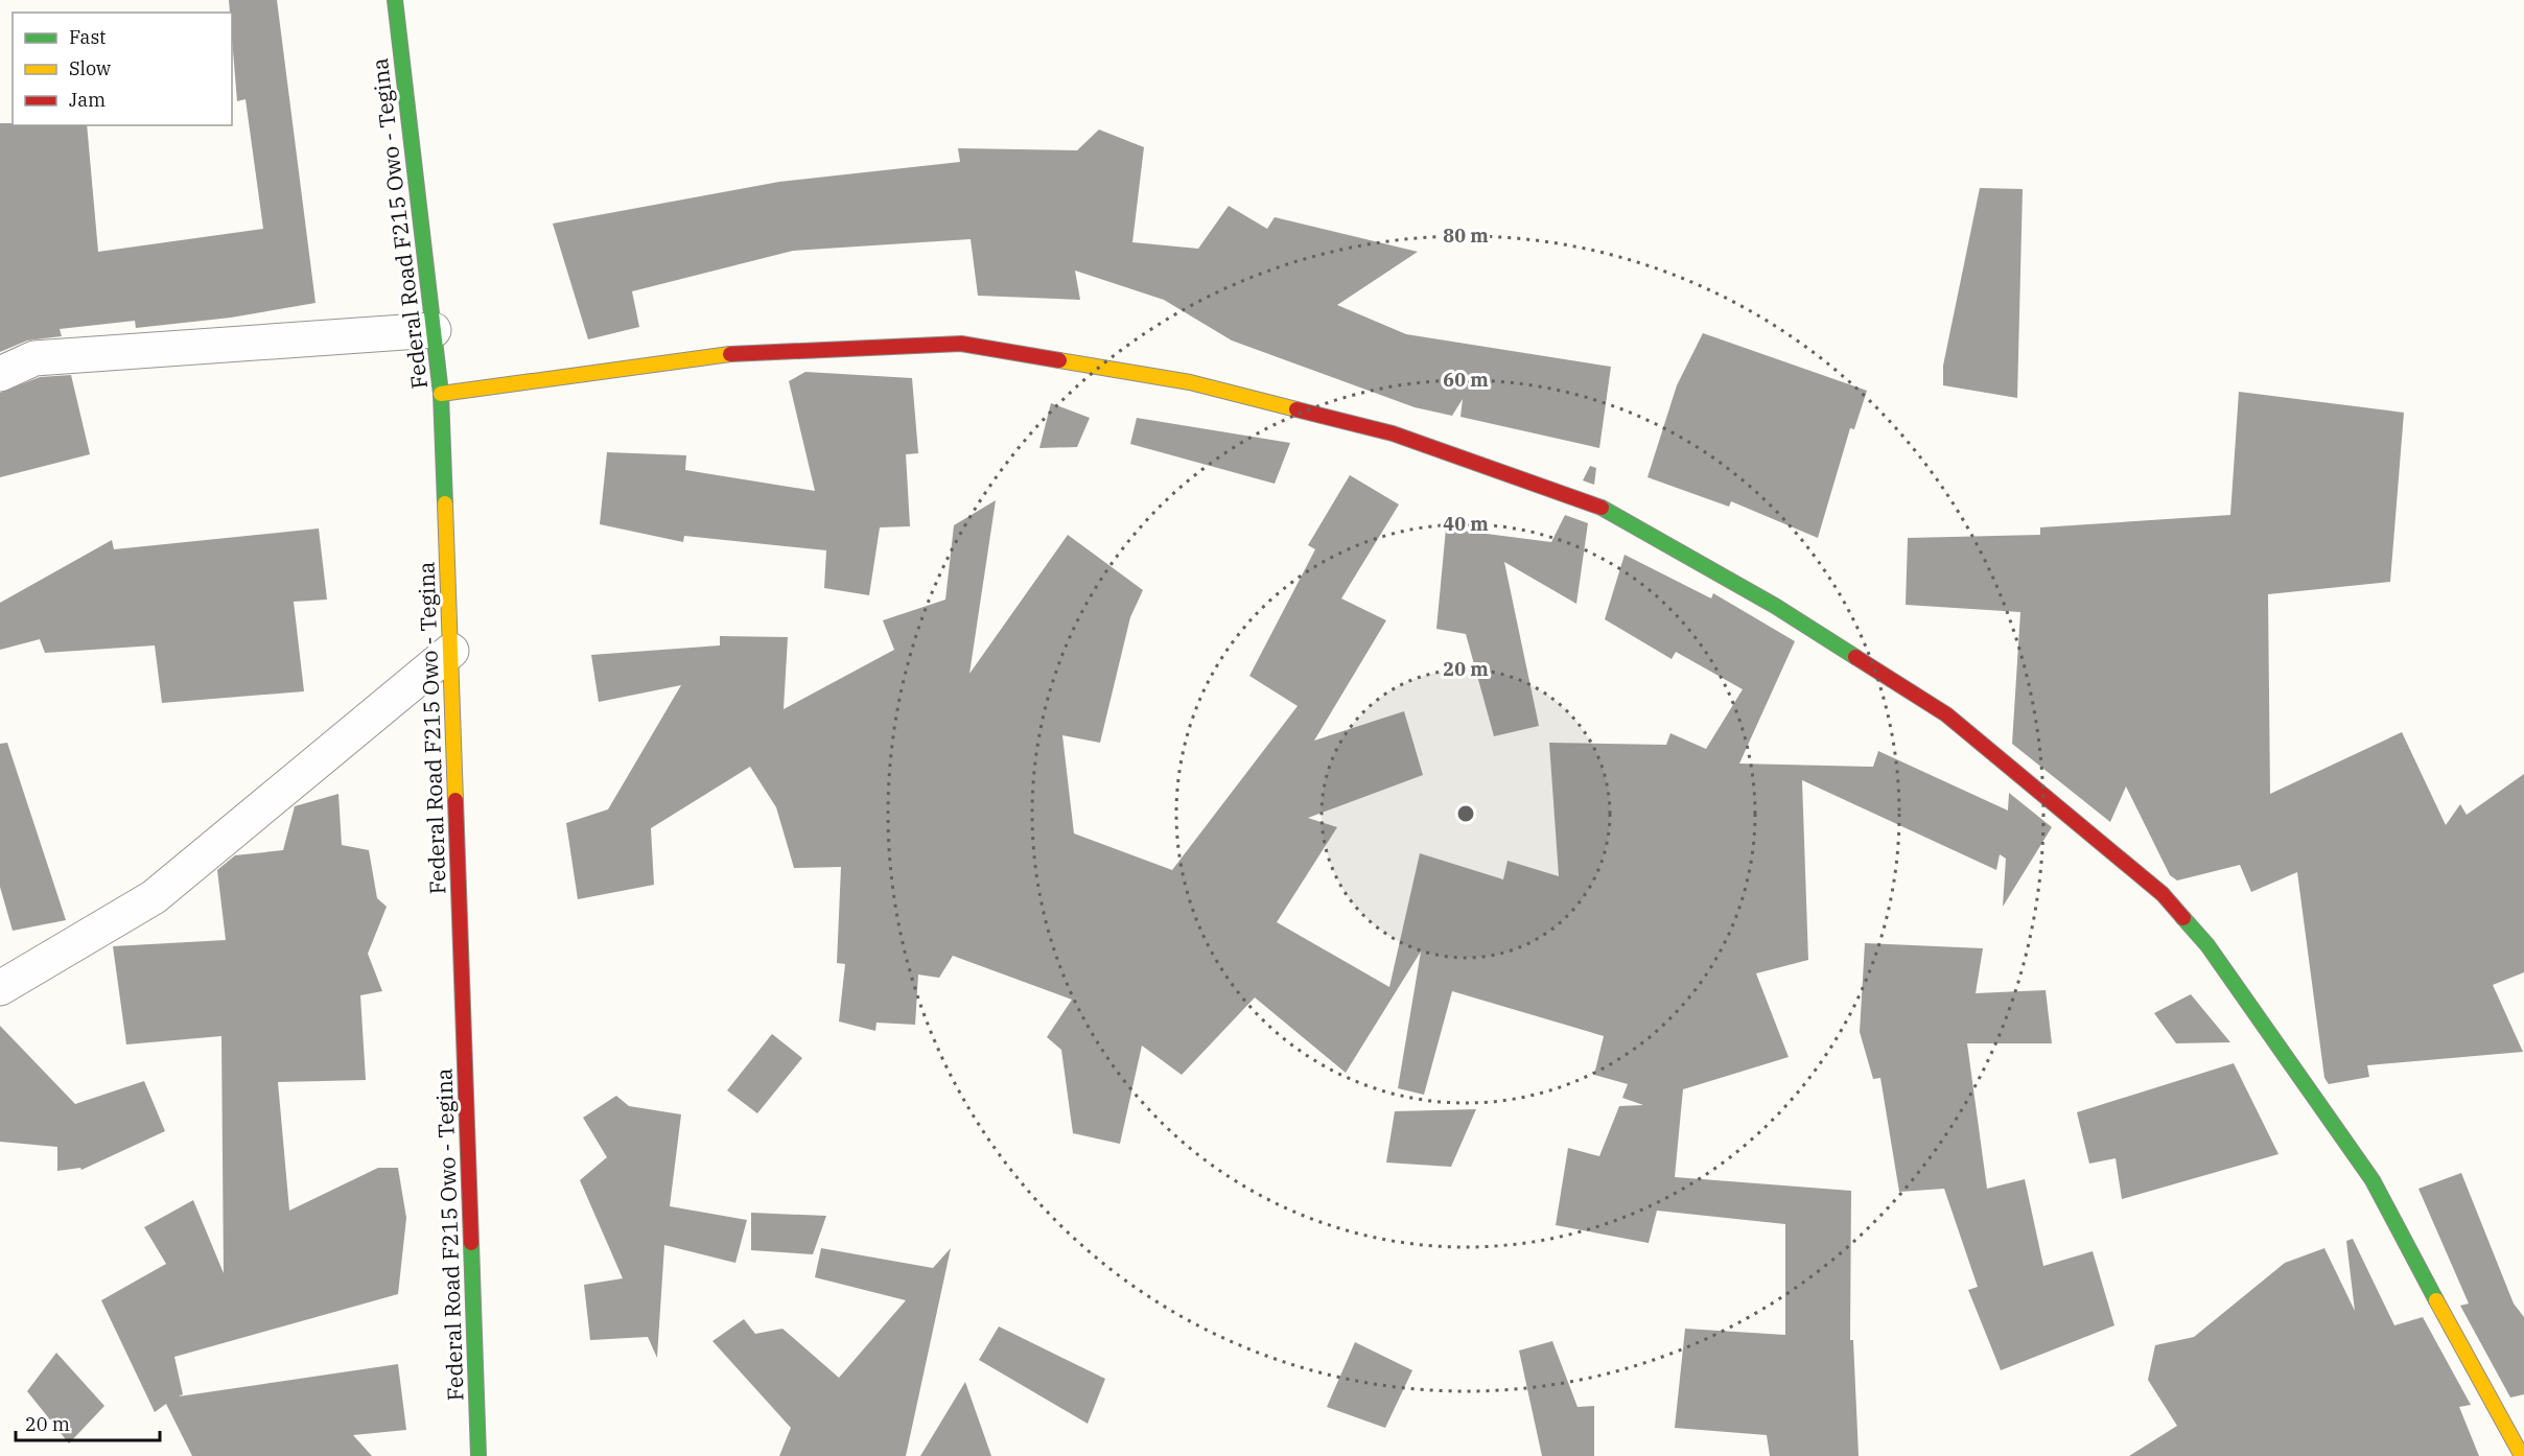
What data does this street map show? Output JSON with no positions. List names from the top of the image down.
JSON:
{
  "streets": {
    "street": ["Federal Road F215 Owo - Tegina"]
  },
  "legend": ["Fast", "Slow", "Jam"],
  "scale_bar": "20 m",
  "rings": [
    "80 m",
    "60 m",
    "40 m",
    "20 m"
  ]
}
